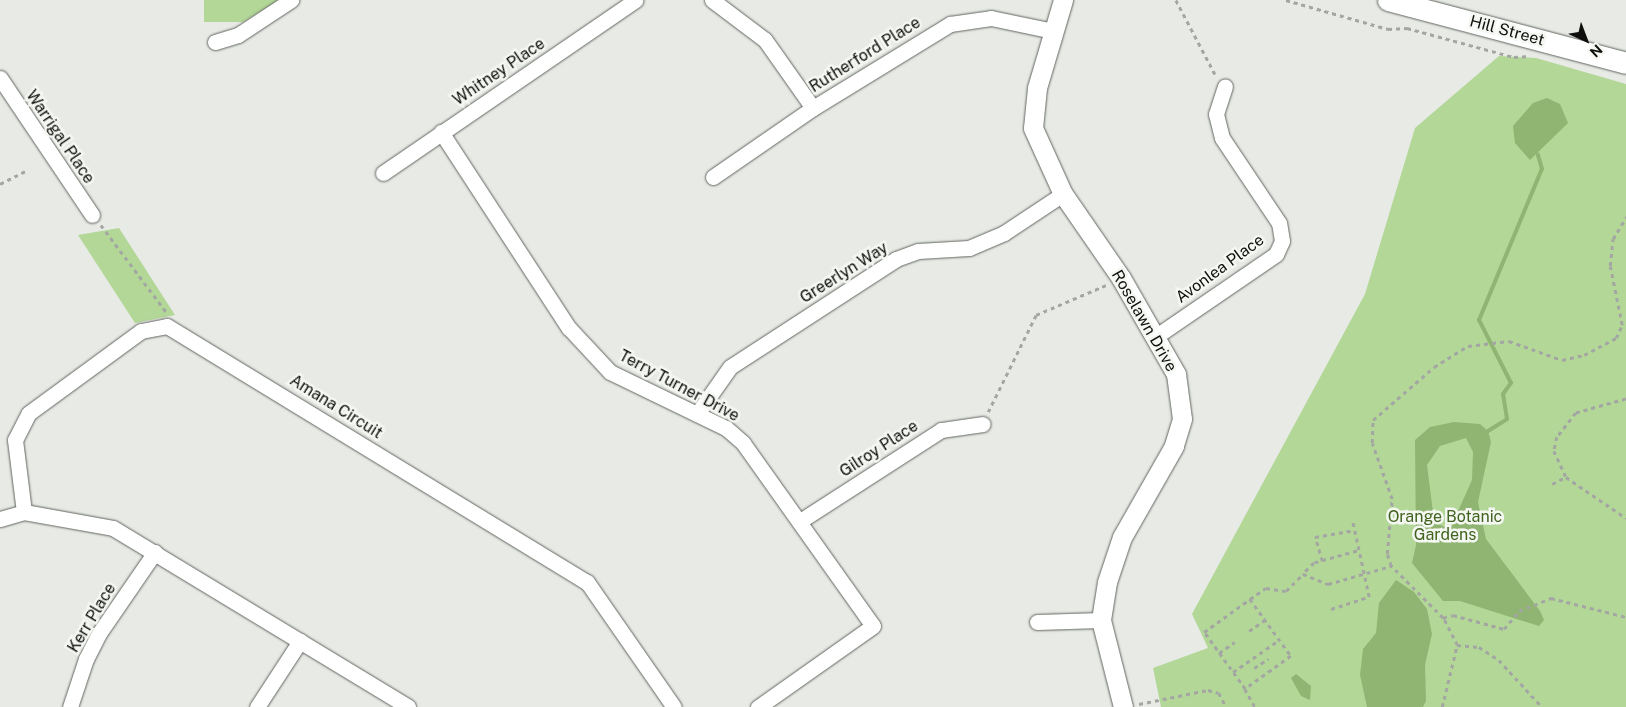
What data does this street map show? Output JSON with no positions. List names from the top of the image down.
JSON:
{
  "streets": {
    "main road": ["Hill Street"],
    "street": [
      "Rutherford Place",
      "Whitney Place",
      "Warrigal Place",
      "Avonlea Place",
      "Greerlyn Way",
      "Roselawn Drive",
      "Terry Turner Drive",
      "Amana Circuit",
      "Gilroy Place",
      "Kerr Place"
    ]
  },
  "crossings": [
    ["Rutherford Place", "Roselawn Drive"],
    ["Whitney Place", "Terry Turner Drive"],
    ["Avonlea Place", "Roselawn Drive"],
    ["Greerlyn Way", "Roselawn Drive"],
    ["Greerlyn Way", "Terry Turner Drive"],
    ["Terry Turner Drive", "Gilroy Place"]
  ],
  "parks": ["Orange Botanic Gardens"],
  "north": "bottom right"
}
